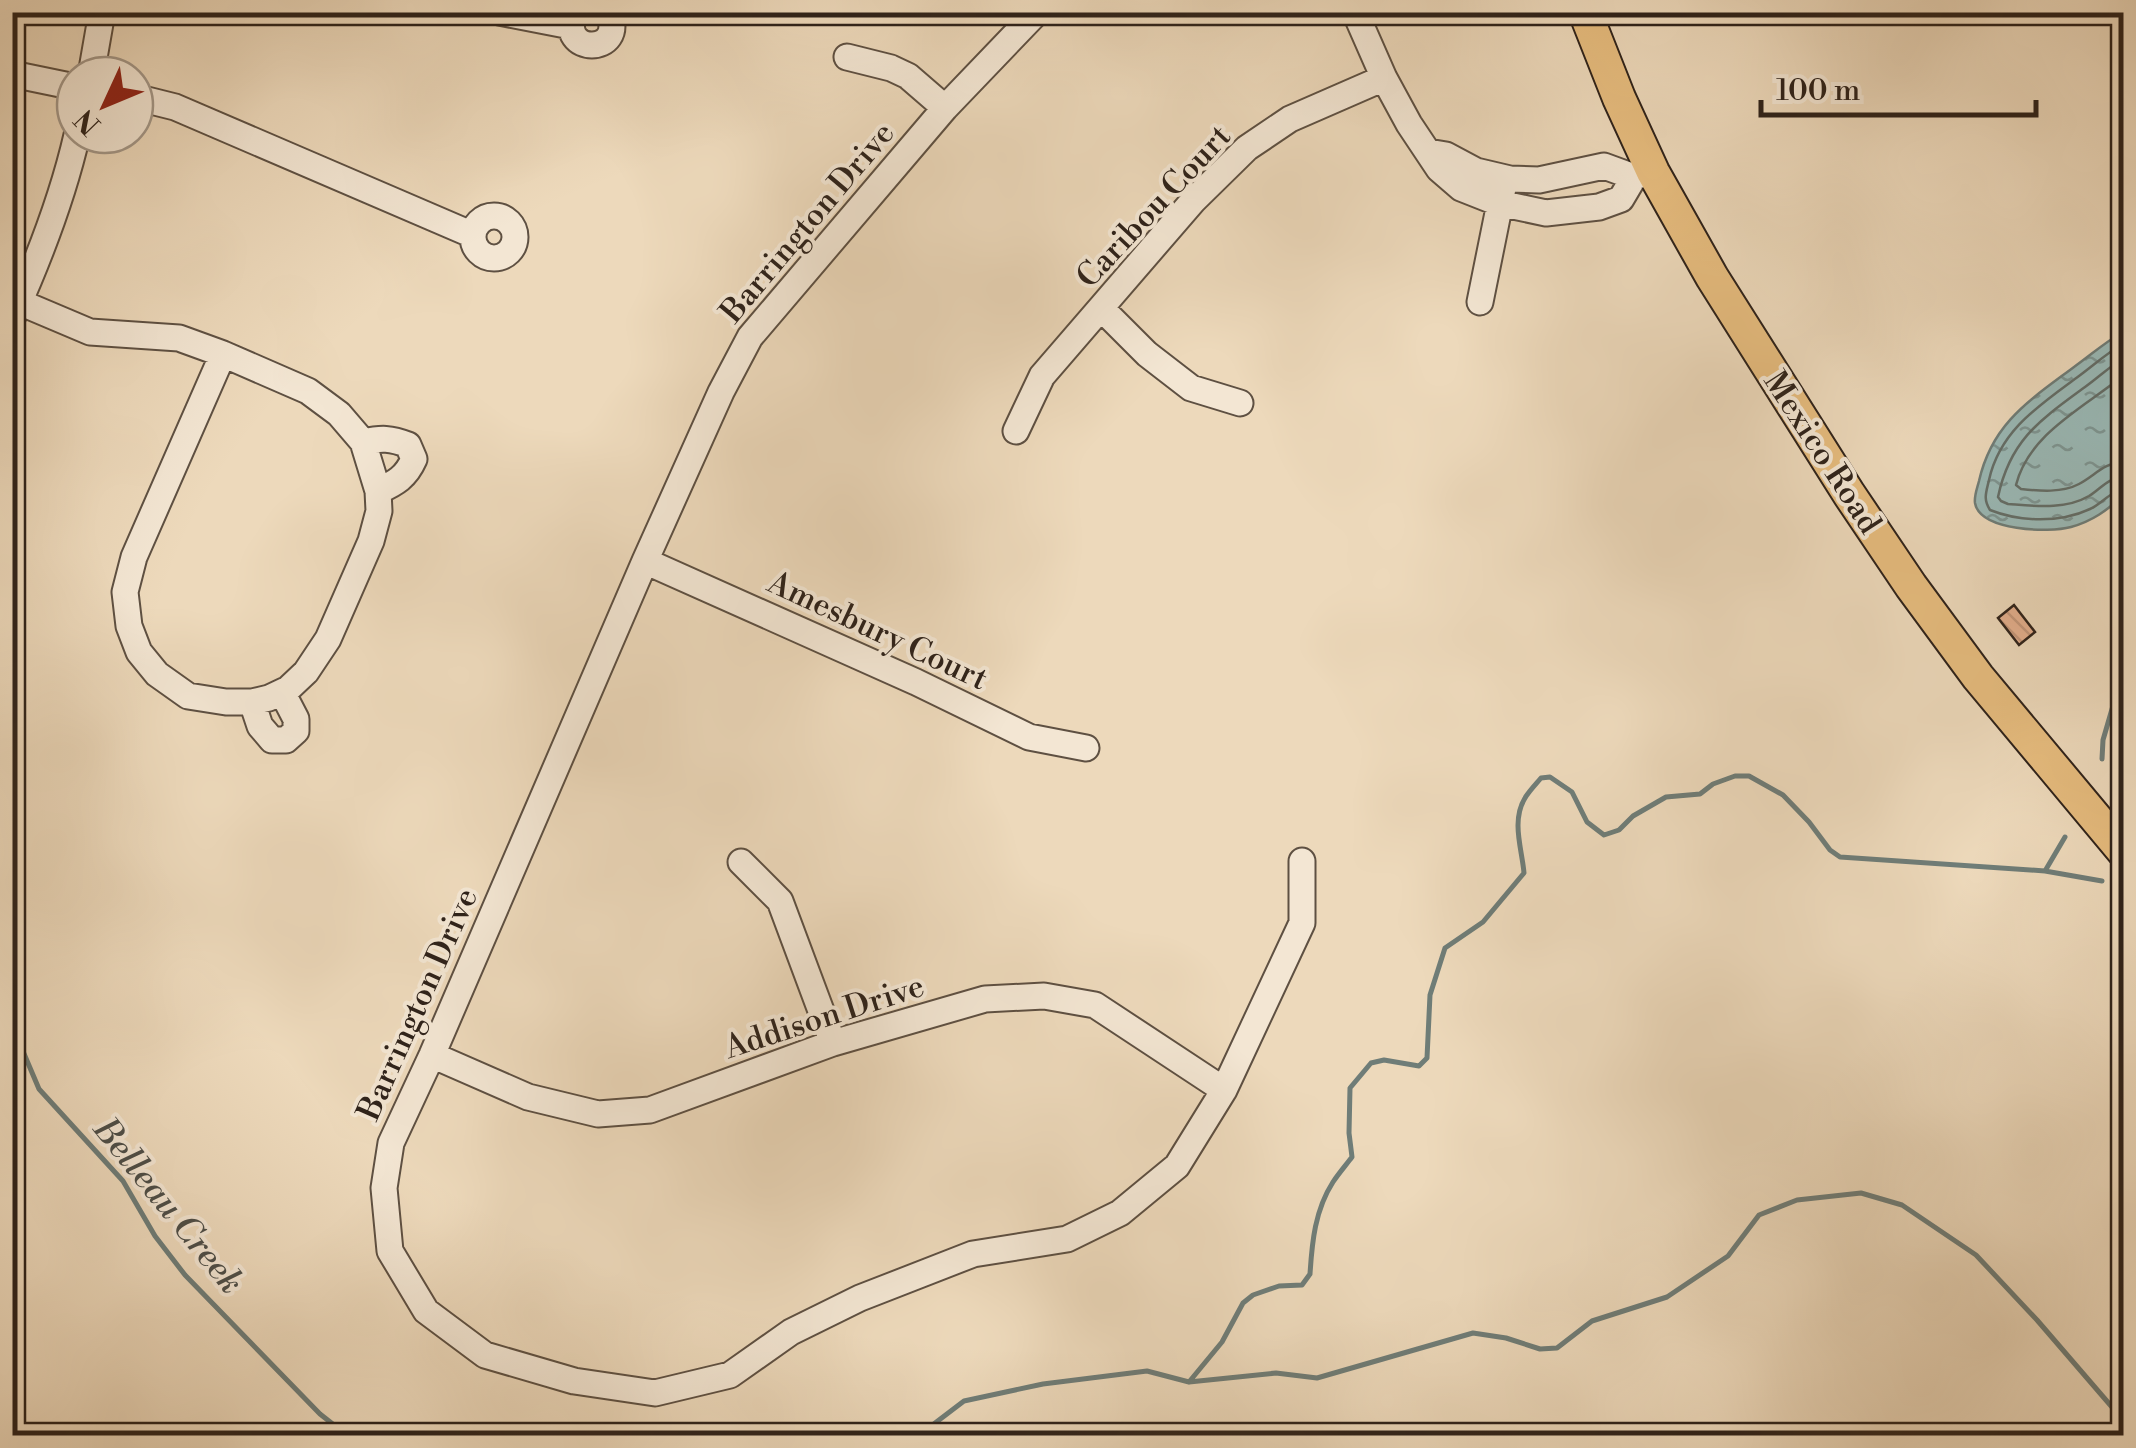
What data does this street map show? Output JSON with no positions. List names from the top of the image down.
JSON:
{
  "streets": {
    "main road": ["Mexico Road"],
    "street": [
      "Caribou Court",
      "Barrington Drive",
      "Amesbury Court",
      "Addison Drive"
    ]
  },
  "crossings": [
    ["Barrington Drive", "Amesbury Court"],
    ["Barrington Drive", "Addison Drive"]
  ],
  "water": ["Belleau Creek"],
  "scale_bar": "100 m",
  "north": "bottom left"
}
